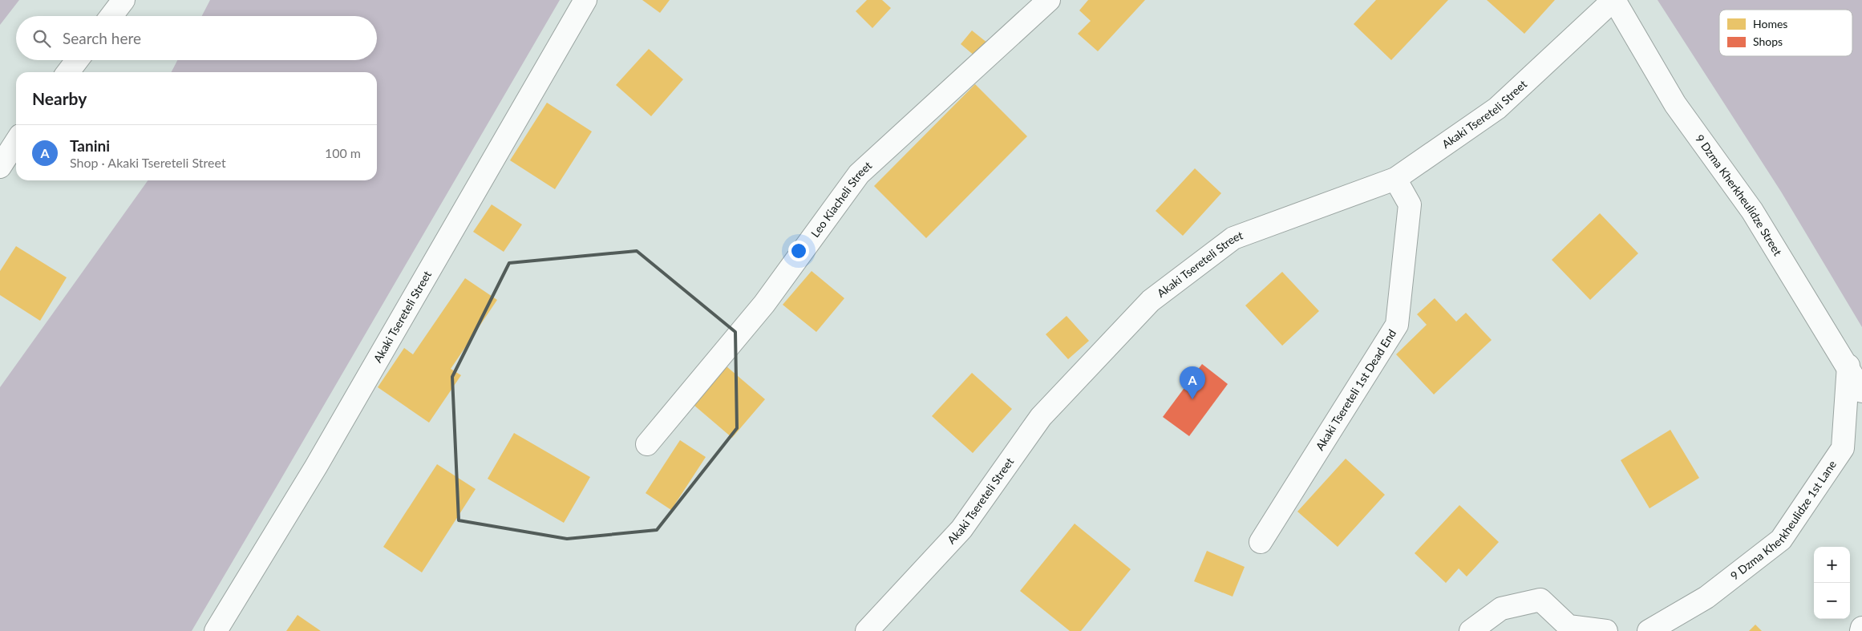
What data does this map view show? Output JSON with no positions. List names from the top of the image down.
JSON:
{
  "streets": {
    "street": [
      "Akaki Tsereteli Street",
      "9 Dzma Kherkheulidze Street",
      "Leo Kiacheli Street",
      "Akaki Tsereteli 1st Dead End",
      "9 Dzma Kherkheulidze 1st Lane"
    ]
  },
  "crossings": [
    ["Akaki Tsereteli Street", "9 Dzma Kherkheulidze Street"],
    ["Akaki Tsereteli Street", "Akaki Tsereteli 1st Dead End"],
    ["9 Dzma Kherkheulidze Street", "9 Dzma Kherkheulidze 1st Lane"]
  ],
  "legend": ["Homes", "Shops"],
  "page": {
    "search": "Search here",
    "heading": "Nearby",
    "list": [
      {
        "mark": "A",
        "name": "Tanini",
        "note": "Shop · Akaki Tsereteli Street",
        "value": "100 m"
      }
    ],
    "pins": "A",
    "map_buttons": ["+", "−"]
  }
}
